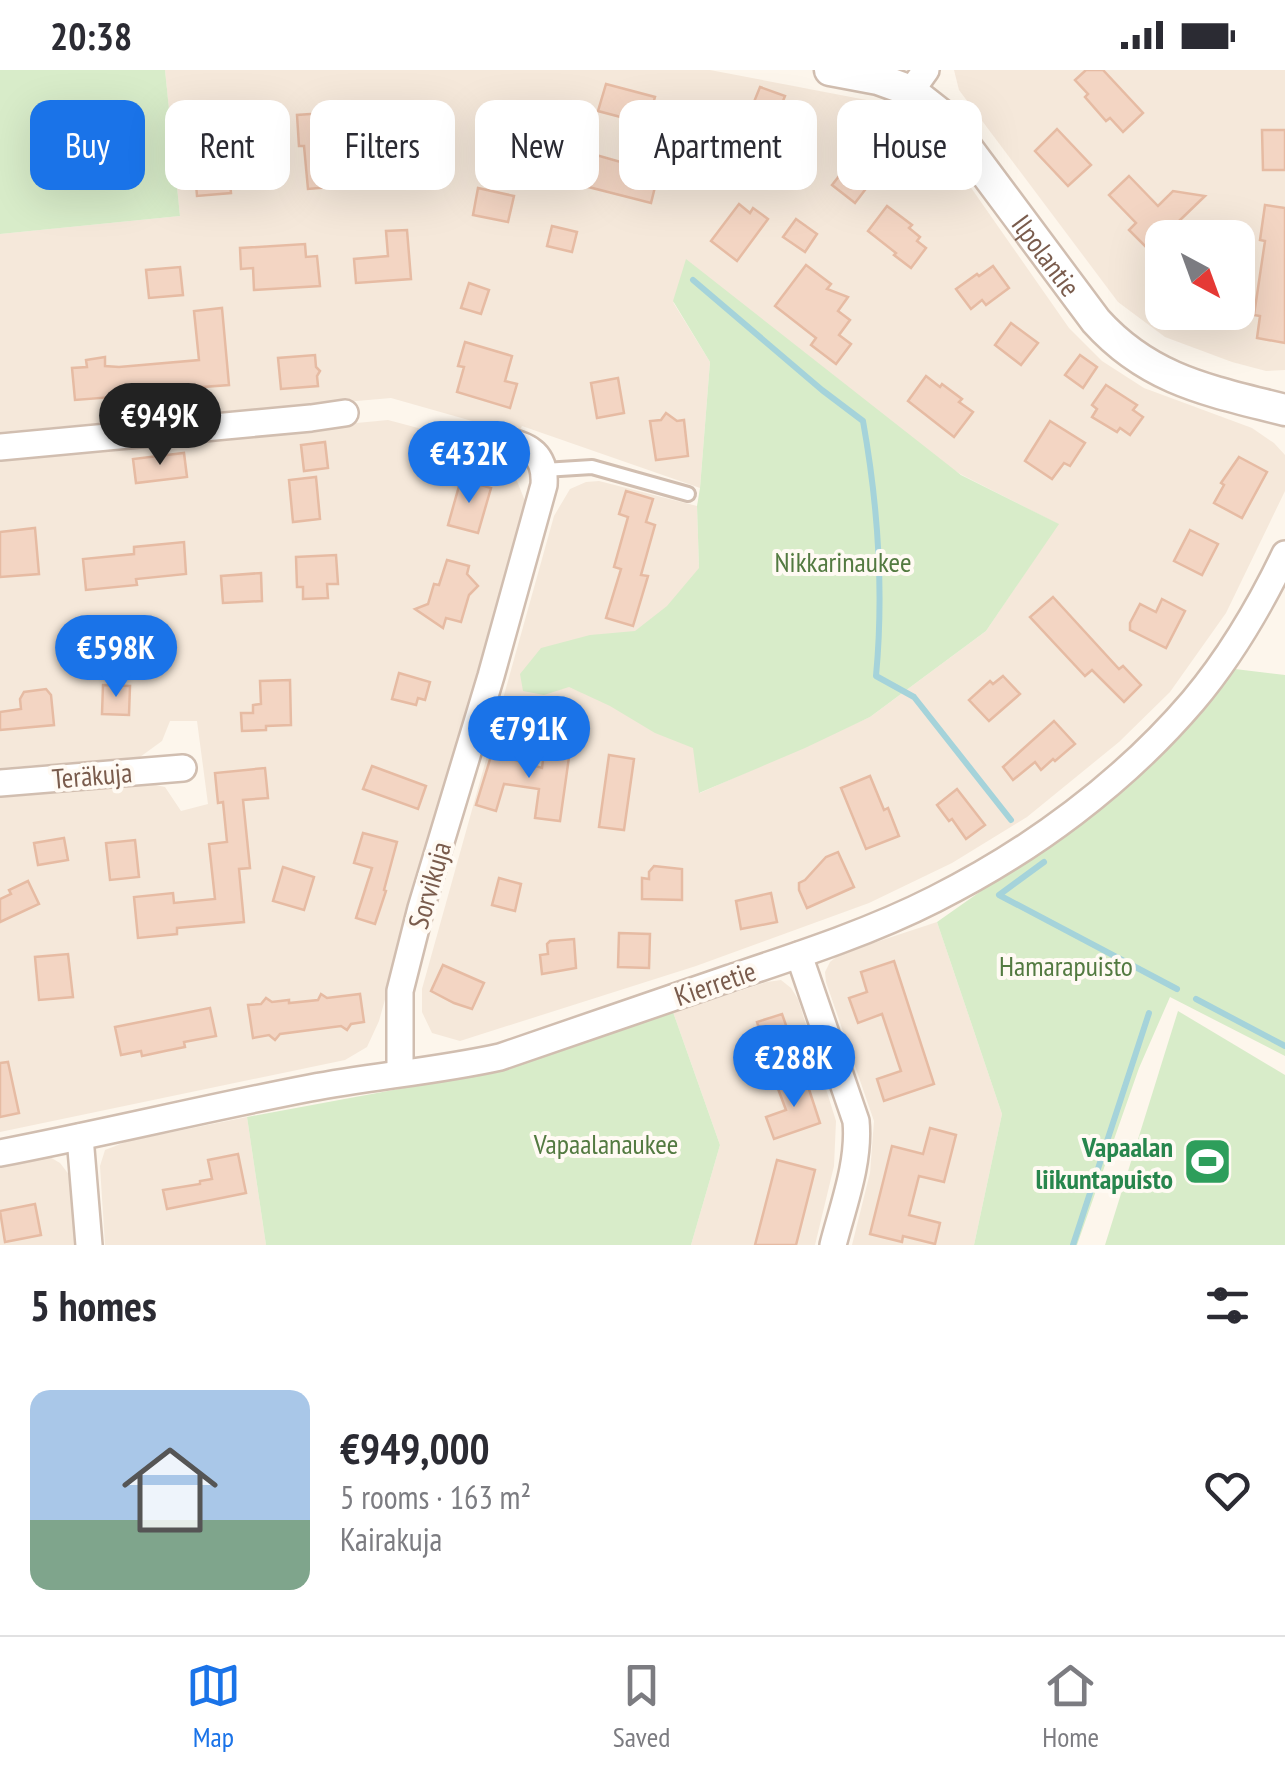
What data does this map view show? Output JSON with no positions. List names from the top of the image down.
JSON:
{
  "streets": {
    "street": [
      "Ilpolantie",
      "Teräkuja",
      "Sorvikuja",
      "Kierretie"
    ]
  },
  "crossings": [
    ["Sorvikuja", "Kierretie"]
  ],
  "parks": ["Nikkarinaukee", "Hamarapuisto", "Vapaalanaukee"],
  "places": {
    "sports": ["Vapaalan liikuntapuisto"]
  },
  "north": "bottom right",
  "page": {
    "status": "20:38",
    "chip": [
      "Buy",
      "Rent",
      "Filters",
      "New",
      "Apartment",
      "House"
    ],
    "price": [
      "€949K",
      "€432K",
      "€598K",
      "€791K",
      "€288K"
    ],
    "heading": "5 homes",
    "list": [
      {
        "name": "€949,000",
        "note": "5 rooms · 163 m² · Kairakuja"
      }
    ],
    "tabs": ["Map", "Saved", "Home"]
  }
}
